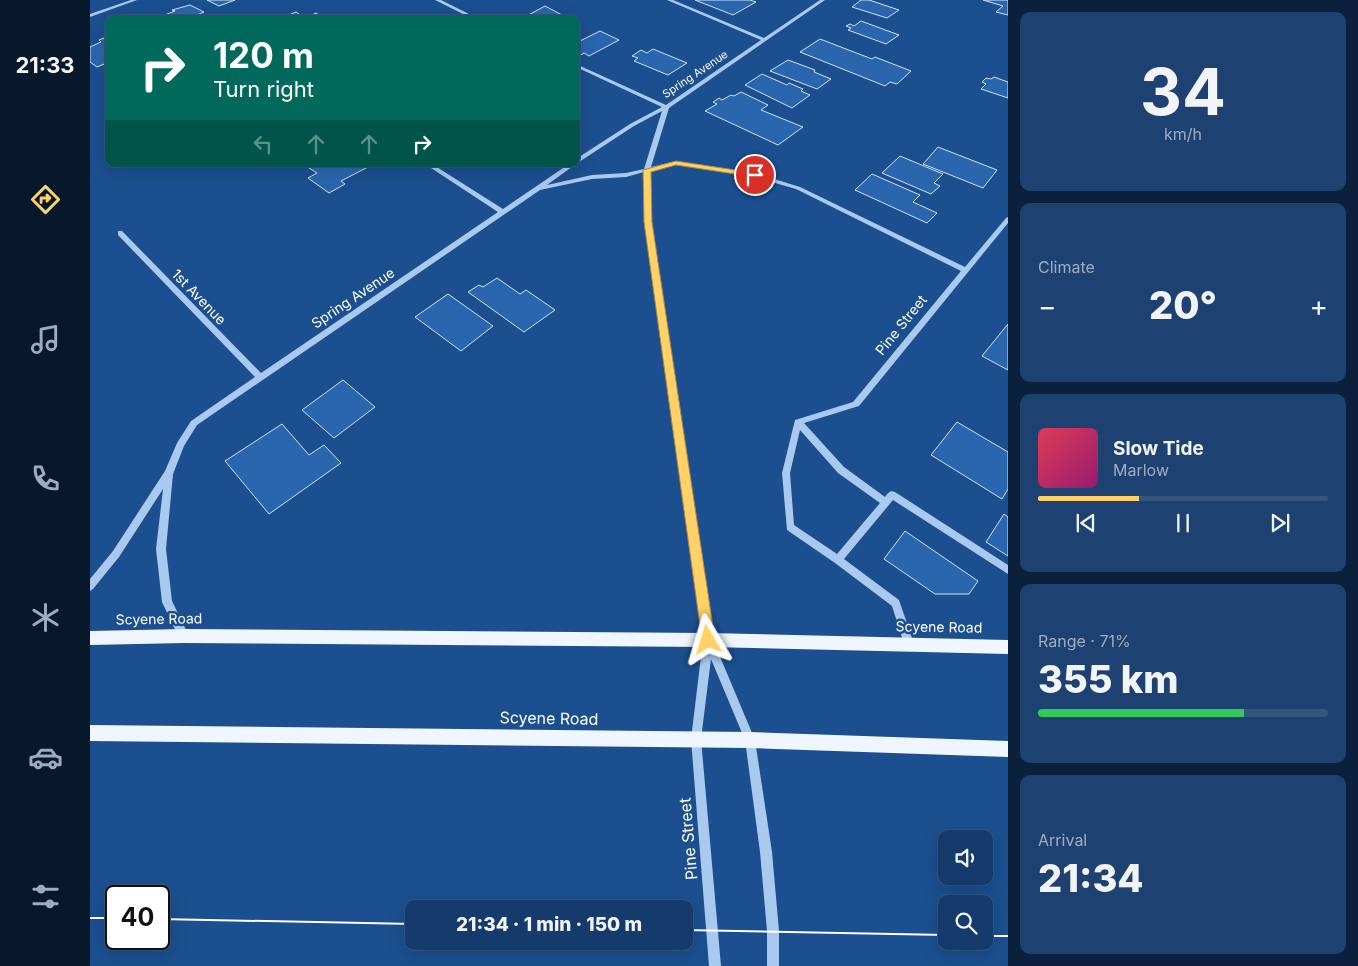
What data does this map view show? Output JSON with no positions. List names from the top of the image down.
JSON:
{
  "streets": {
    "main road": ["Scyene Road"],
    "street": ["Spring Avenue", "1st Avenue", "Pine Street"]
  },
  "crossings": [
    ["Spring Avenue", "1st Avenue"],
    ["Spring Avenue", "Scyene Road"],
    ["Pine Street", "Scyene Road"]
  ],
  "page": {
    "tabs": "21:33",
    "tile": [
      ["34", "km/h"],
      "Climate",
      ["Range · 71%", "355 km"],
      ["Arrival", "21:34"]
    ],
    "turn": ["120 m", "Turn right"],
    "heat": ["−", "20°", "+"],
    "song": ["Slow Tide", "Marlow"],
    "limit": "40",
    "trip": "21:34 · 1 min · 150 m"
  }
}
